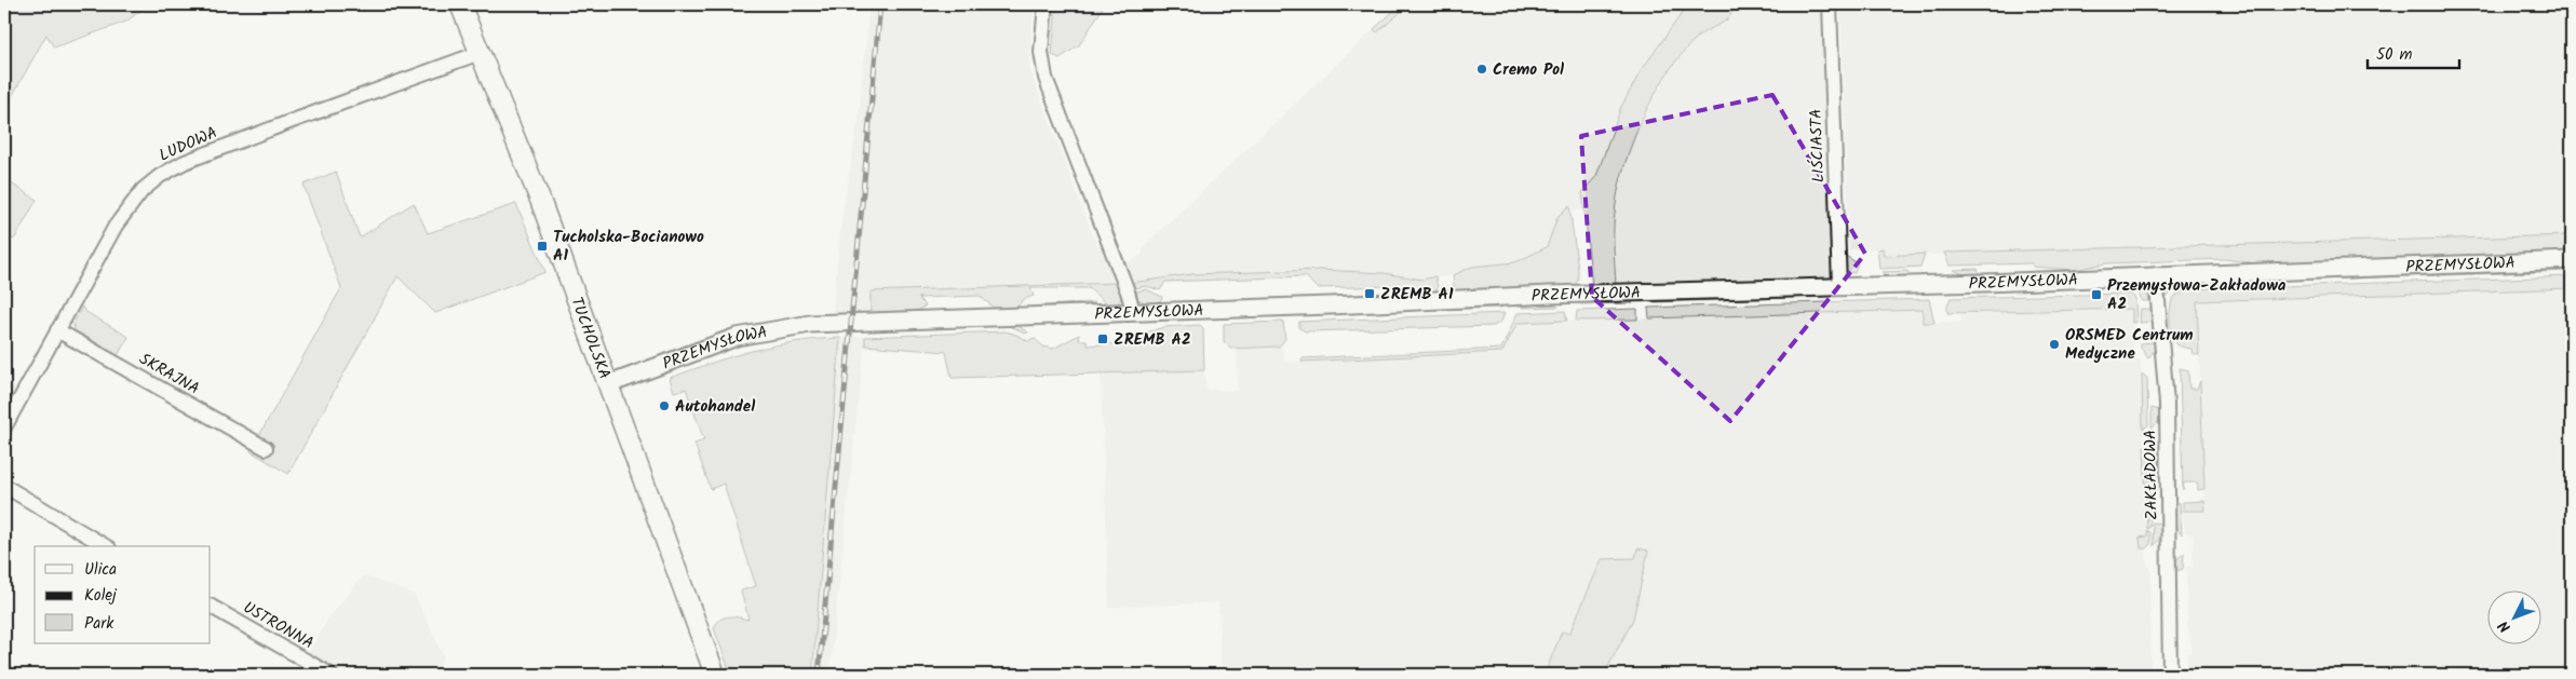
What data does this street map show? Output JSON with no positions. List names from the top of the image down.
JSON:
{
  "streets": {
    "main road": ["TUCHOLSKA"],
    "street": [
      "LUDOWA",
      "LIŚCIASTA",
      "PRZEMYSŁOWA",
      "SKRAJNA",
      "ZAKŁADOWA",
      "USTRONNA"
    ]
  },
  "crossings": [
    ["LUDOWA", "TUCHOLSKA"],
    ["LUDOWA", "SKRAJNA"],
    ["LIŚCIASTA", "PRZEMYSŁOWA"],
    ["PRZEMYSŁOWA", "TUCHOLSKA"],
    ["PRZEMYSŁOWA", "ZAKŁADOWA"]
  ],
  "places": {
    "other": ["Cremo Pol", "ORSMED Centrum Medyczne", "Autohandel"],
    "transit": [
      "Tucholska-Bocianowo A1",
      "ZREMB A1",
      "Przemysłowa-Zakładowa A2",
      "ZREMB A2"
    ]
  },
  "legend": ["Ulica", "Kolej", "Park"],
  "scale_bar": "50 m",
  "north": "bottom left"
}
